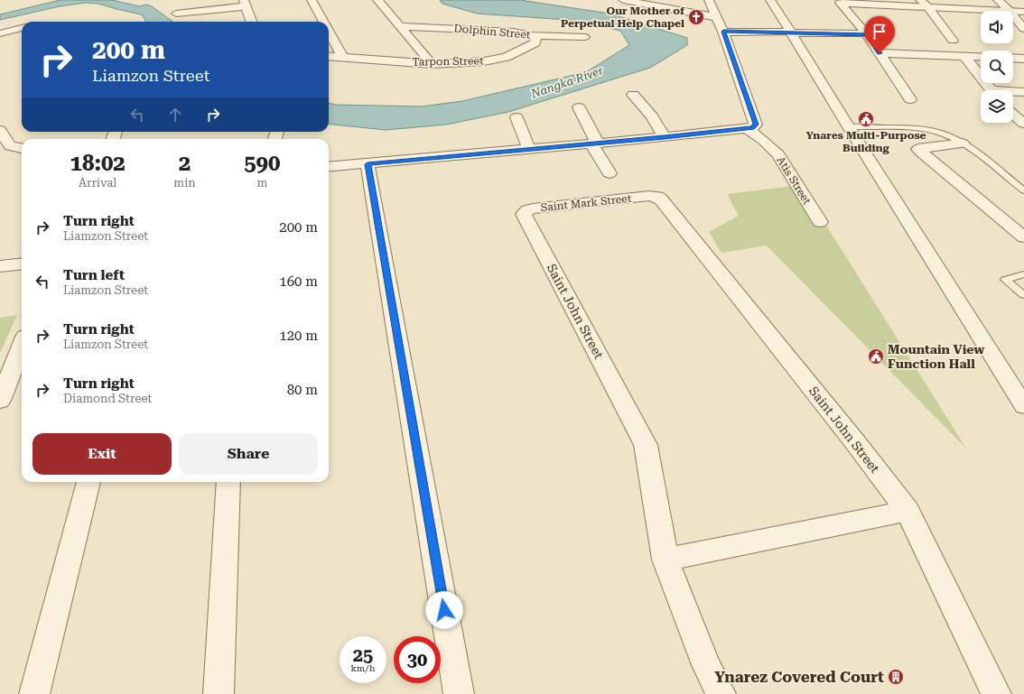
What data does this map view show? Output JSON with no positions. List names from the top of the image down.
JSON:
{
  "streets": {
    "street": [
      "Dolphin Street",
      "Tarpon Street",
      "Atis Street",
      "Saint Mark Street",
      "Saint John Street"
    ]
  },
  "crossings": [
    ["Dolphin Street", "Tarpon Street"],
    ["Saint Mark Street", "Saint John Street"]
  ],
  "water": ["Nangka River"],
  "places": {
    "church": ["Our Mother of Perpetual Help Chapel"],
    "public building": ["Ynares Multi-Purpose Building", "Mountain View Function Hall"],
    "building": ["Ynarez Covered Court"]
  },
  "page": {
    "turn": ["200 m", "Liamzon Street"],
    "eta": [
      "18:02",
      "Arrival",
      "2",
      "min",
      "590",
      "m"
    ],
    "list": [
      {
        "name": "Turn right",
        "note": "Liamzon Street",
        "value": "200 m"
      },
      {
        "name": "Turn left",
        "note": "Liamzon Street",
        "value": "160 m"
      },
      {
        "name": "Turn right",
        "note": "Liamzon Street",
        "value": "120 m"
      },
      {
        "name": "Turn right",
        "note": "Diamond Street",
        "value": "80 m"
      }
    ],
    "buttons": ["Exit", "Share"],
    "speed": "25 km/h",
    "limit": "30"
  }
}
